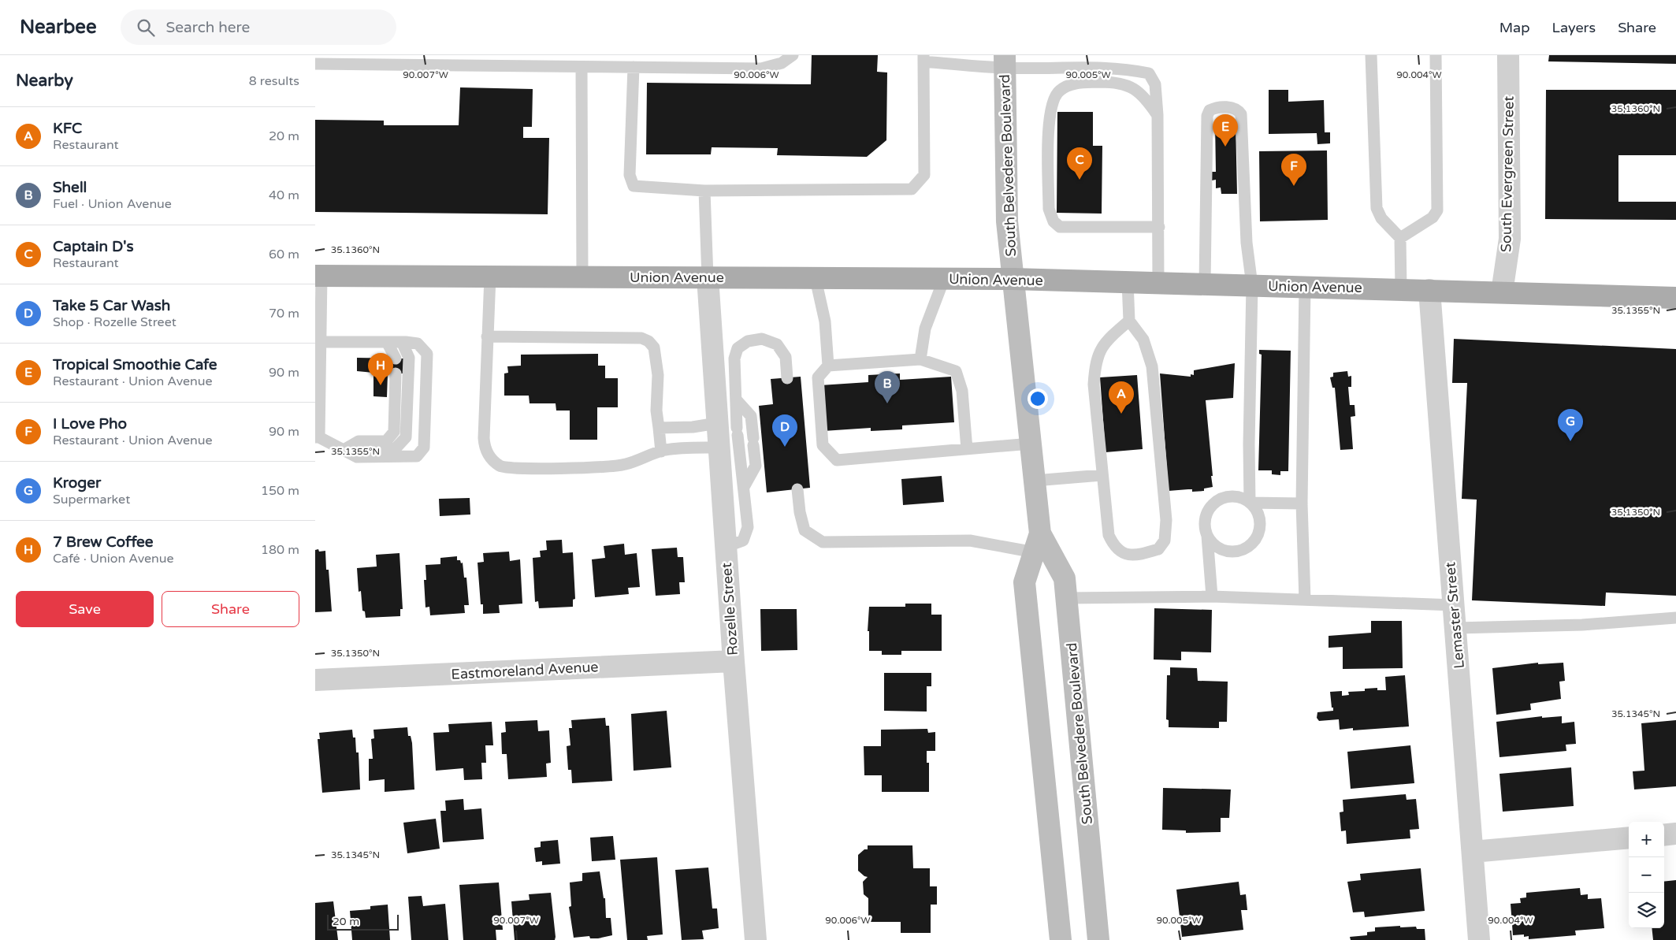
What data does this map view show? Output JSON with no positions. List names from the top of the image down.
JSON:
{
  "streets": {
    "main road": ["Union Avenue"],
    "street": [
      "South Belvedere Boulevard",
      "South Evergreen Street",
      "Rozelle Street",
      "Lemaster Street",
      "Eastmoreland Avenue"
    ]
  },
  "crossings": [
    ["South Belvedere Boulevard", "Union Avenue"],
    ["South Evergreen Street", "Union Avenue"],
    ["Union Avenue", "Rozelle Street"],
    ["Union Avenue", "Lemaster Street"],
    ["Rozelle Street", "Eastmoreland Avenue"]
  ],
  "scale_bar": "20 m",
  "page": {
    "header": "Nearbee",
    "search": "Search here",
    "nav": ["Map", "Layers", "Share"],
    "heading": ["Nearby", "8 results"],
    "list": [
      {
        "mark": "A",
        "name": "KFC",
        "note": "Restaurant",
        "value": "20 m"
      },
      {
        "mark": "B",
        "name": "Shell",
        "note": "Fuel · Union Avenue",
        "value": "40 m"
      },
      {
        "mark": "C",
        "name": "Captain D's",
        "note": "Restaurant",
        "value": "60 m"
      },
      {
        "mark": "D",
        "name": "Take 5 Car Wash",
        "note": "Shop · Rozelle Street",
        "value": "70 m"
      },
      {
        "mark": "E",
        "name": "Tropical Smoothie Cafe",
        "note": "Restaurant · Union Avenue",
        "value": "90 m"
      },
      {
        "mark": "F",
        "name": "I Love Pho",
        "note": "Restaurant · Union Avenue",
        "value": "90 m"
      },
      {
        "mark": "G",
        "name": "Kroger",
        "note": "Supermarket",
        "value": "150 m"
      },
      {
        "mark": "H",
        "name": "7 Brew Coffee",
        "note": "Café · Union Avenue",
        "value": "180 m"
      }
    ],
    "pins": [
      "E",
      "C",
      "F",
      "H",
      "B",
      "A",
      "G",
      "D"
    ],
    "buttons": ["Save", "Share"],
    "map_buttons": ["+", "−"],
    "scale": "20 m"
  },
  "coordinates": [
    "90.007°W",
    "90.006°W",
    "90.005°W",
    "90.004°W",
    "35.1360°N",
    "35.1355°N",
    "35.1350°N",
    "35.1345°N"
  ]
}
